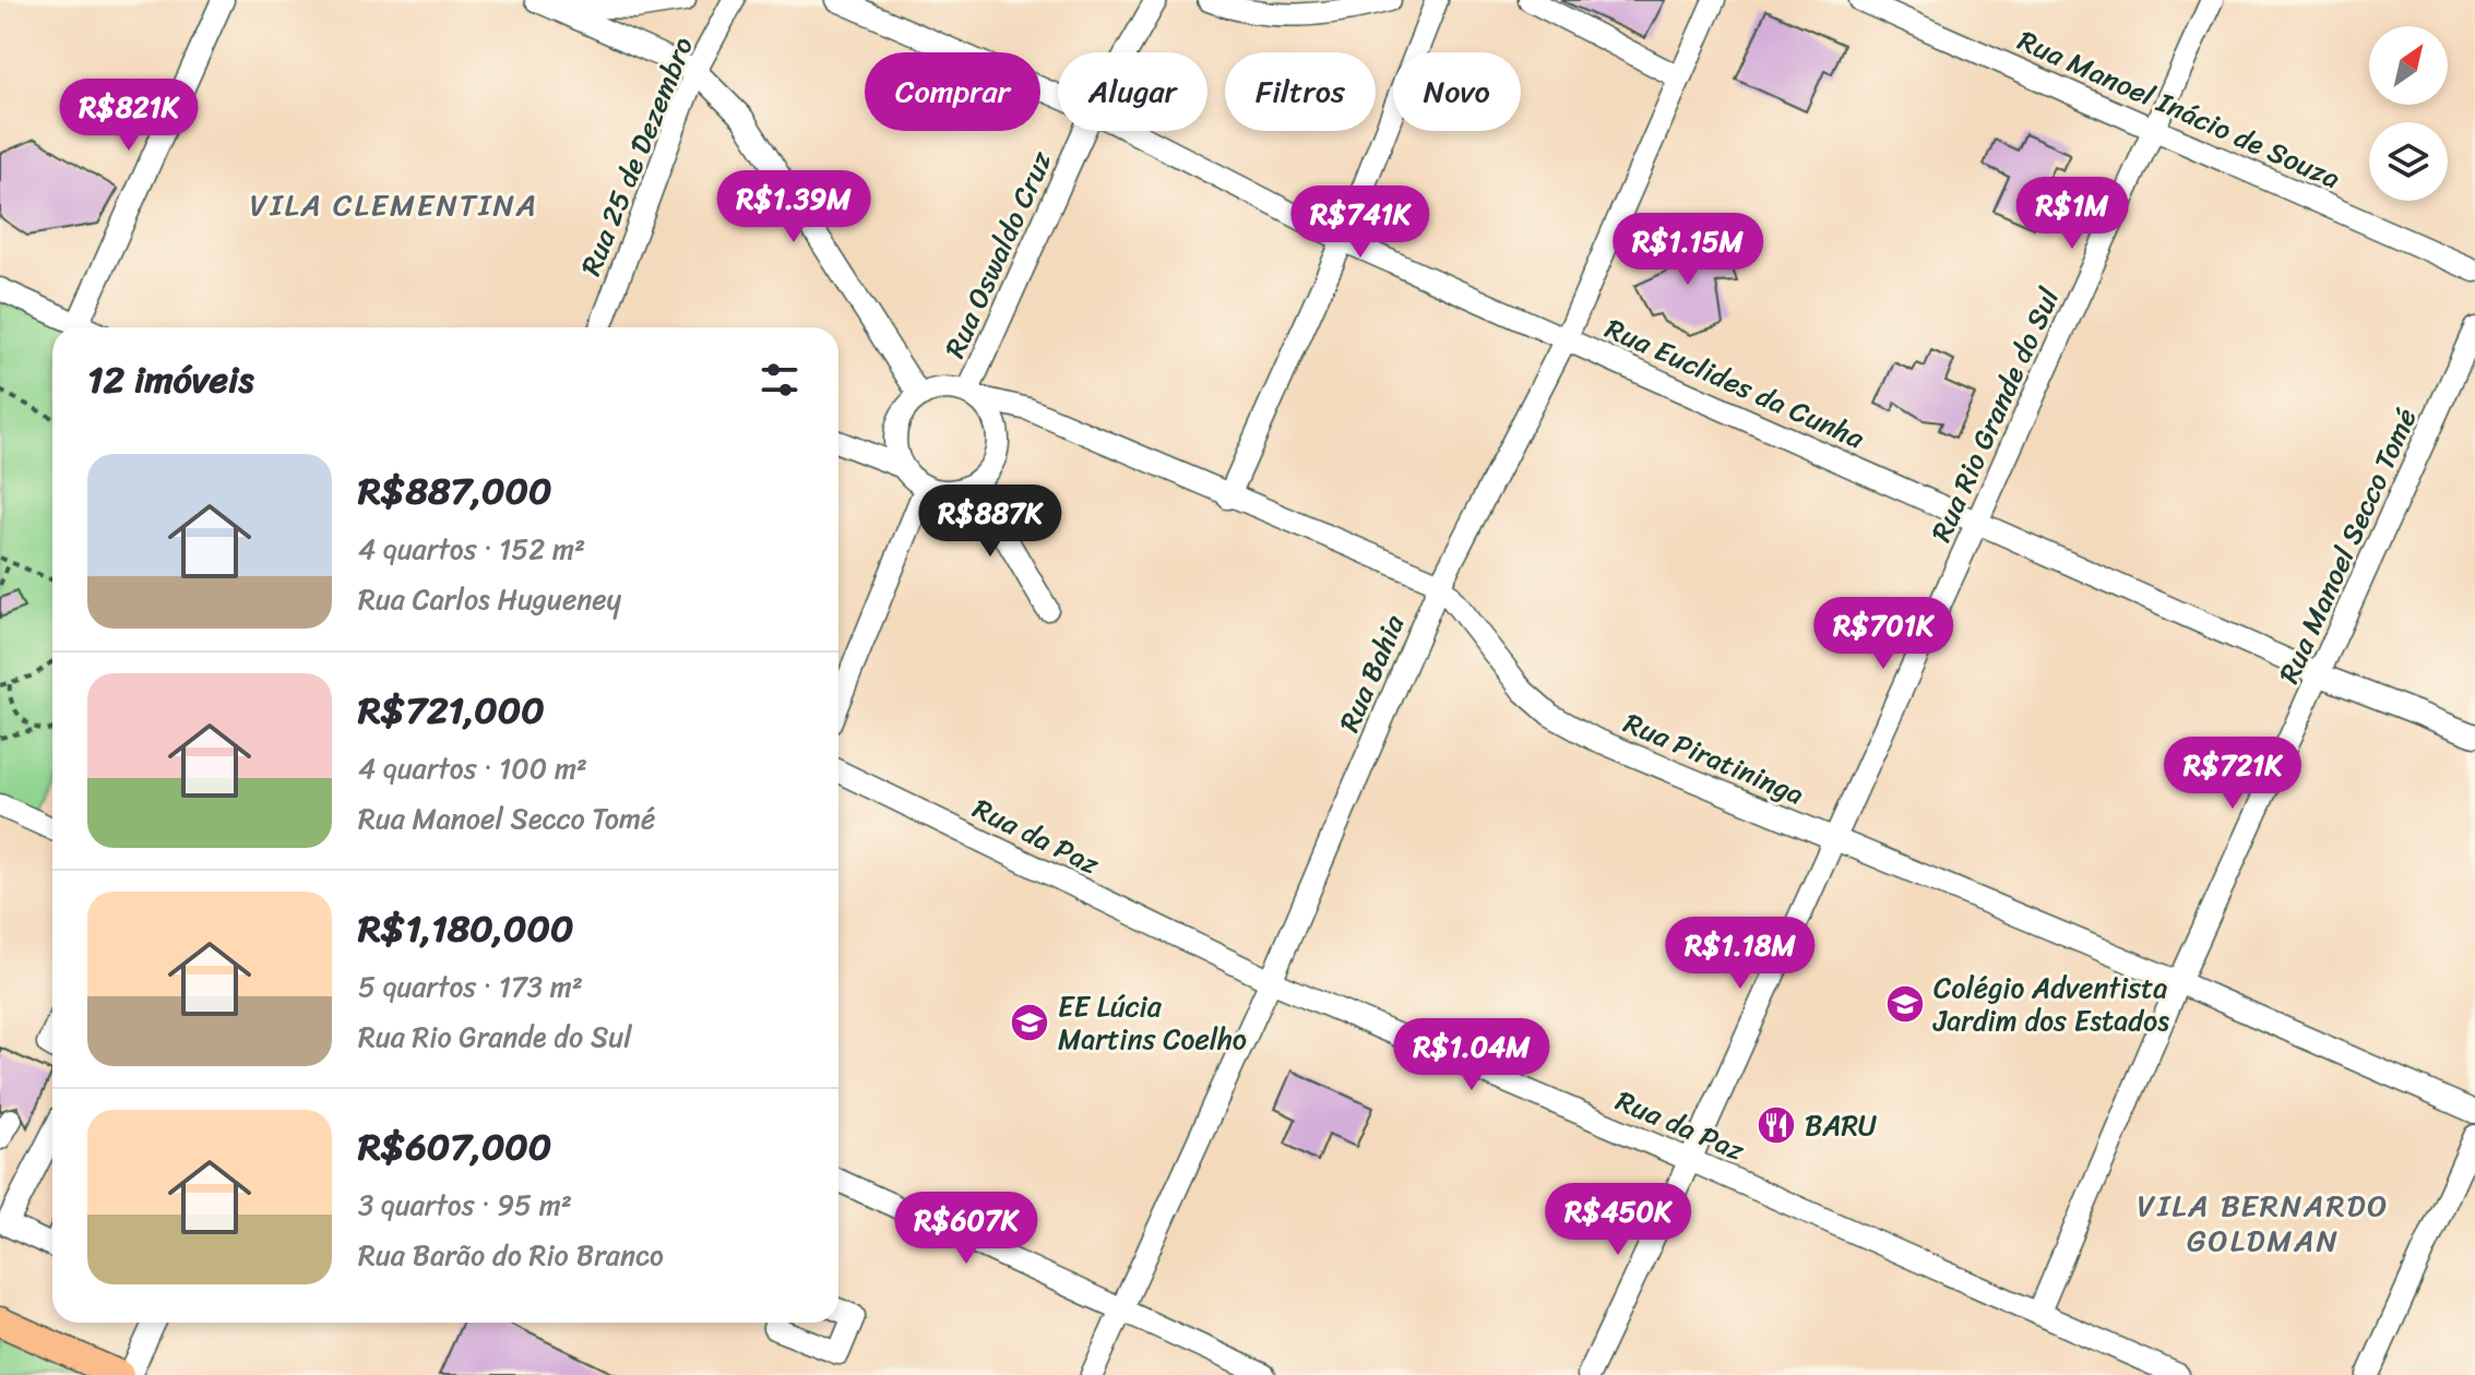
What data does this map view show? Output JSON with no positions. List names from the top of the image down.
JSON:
{
  "streets": {
    "street": [
      "Rua Manoel Inácio de Souza",
      "Rua 25 de Dezembro",
      "Rua Oswaldo Cruz",
      "Rua Euclides da Cunha",
      "Rua Rio Grande do Sul",
      "Rua Manoel Secco Tomé",
      "Rua Bahia",
      "Rua Piratininga",
      "Rua da Paz"
    ]
  },
  "crossings": [
    ["Rua Manoel Inácio de Souza", "Rua Rio Grande do Sul"],
    ["Rua Euclides da Cunha", "Rua Rio Grande do Sul"],
    ["Rua Euclides da Cunha", "Rua Manoel Secco Tomé"],
    ["Rua Euclides da Cunha", "Rua Bahia"],
    ["Rua Rio Grande do Sul", "Rua Piratininga"],
    ["Rua Rio Grande do Sul", "Rua da Paz"],
    ["Rua Manoel Secco Tomé", "Rua Piratininga"],
    ["Rua Manoel Secco Tomé", "Rua da Paz"],
    ["Rua Bahia", "Rua Piratininga"],
    ["Rua Bahia", "Rua da Paz"]
  ],
  "districts": ["VILA CLEMENTINA", "VILA BERNARDO GOLDMAN"],
  "places": {
    "school or university": ["Colégio Adventista Jardim dos Estados", "EE Lúcia Martins Coelho"],
    "restaurant": ["BARU"]
  },
  "north": "top right",
  "page": {
    "chip": [
      "Comprar",
      "Alugar",
      "Filtros",
      "Novo"
    ],
    "price": [
      "R$821K",
      "R$1.39M",
      "R$1M",
      "R$741K",
      "R$1.15M",
      "R$887K",
      "R$701K",
      "R$721K",
      "R$1.18M",
      "R$1.04M",
      "R$450K",
      "R$607K"
    ],
    "heading": "12 imóveis",
    "list": [
      {
        "name": "R$887,000",
        "note": "4 quartos · 152 m² · Rua Carlos Hugueney"
      },
      {
        "name": "R$721,000",
        "note": "4 quartos · 100 m² · Rua Manoel Secco Tomé"
      },
      {
        "name": "R$1,180,000",
        "note": "5 quartos · 173 m² · Rua Rio Grande do Sul"
      },
      {
        "name": "R$607,000",
        "note": "3 quartos · 95 m² · Rua Barão do Rio Branco"
      }
    ]
  }
}
